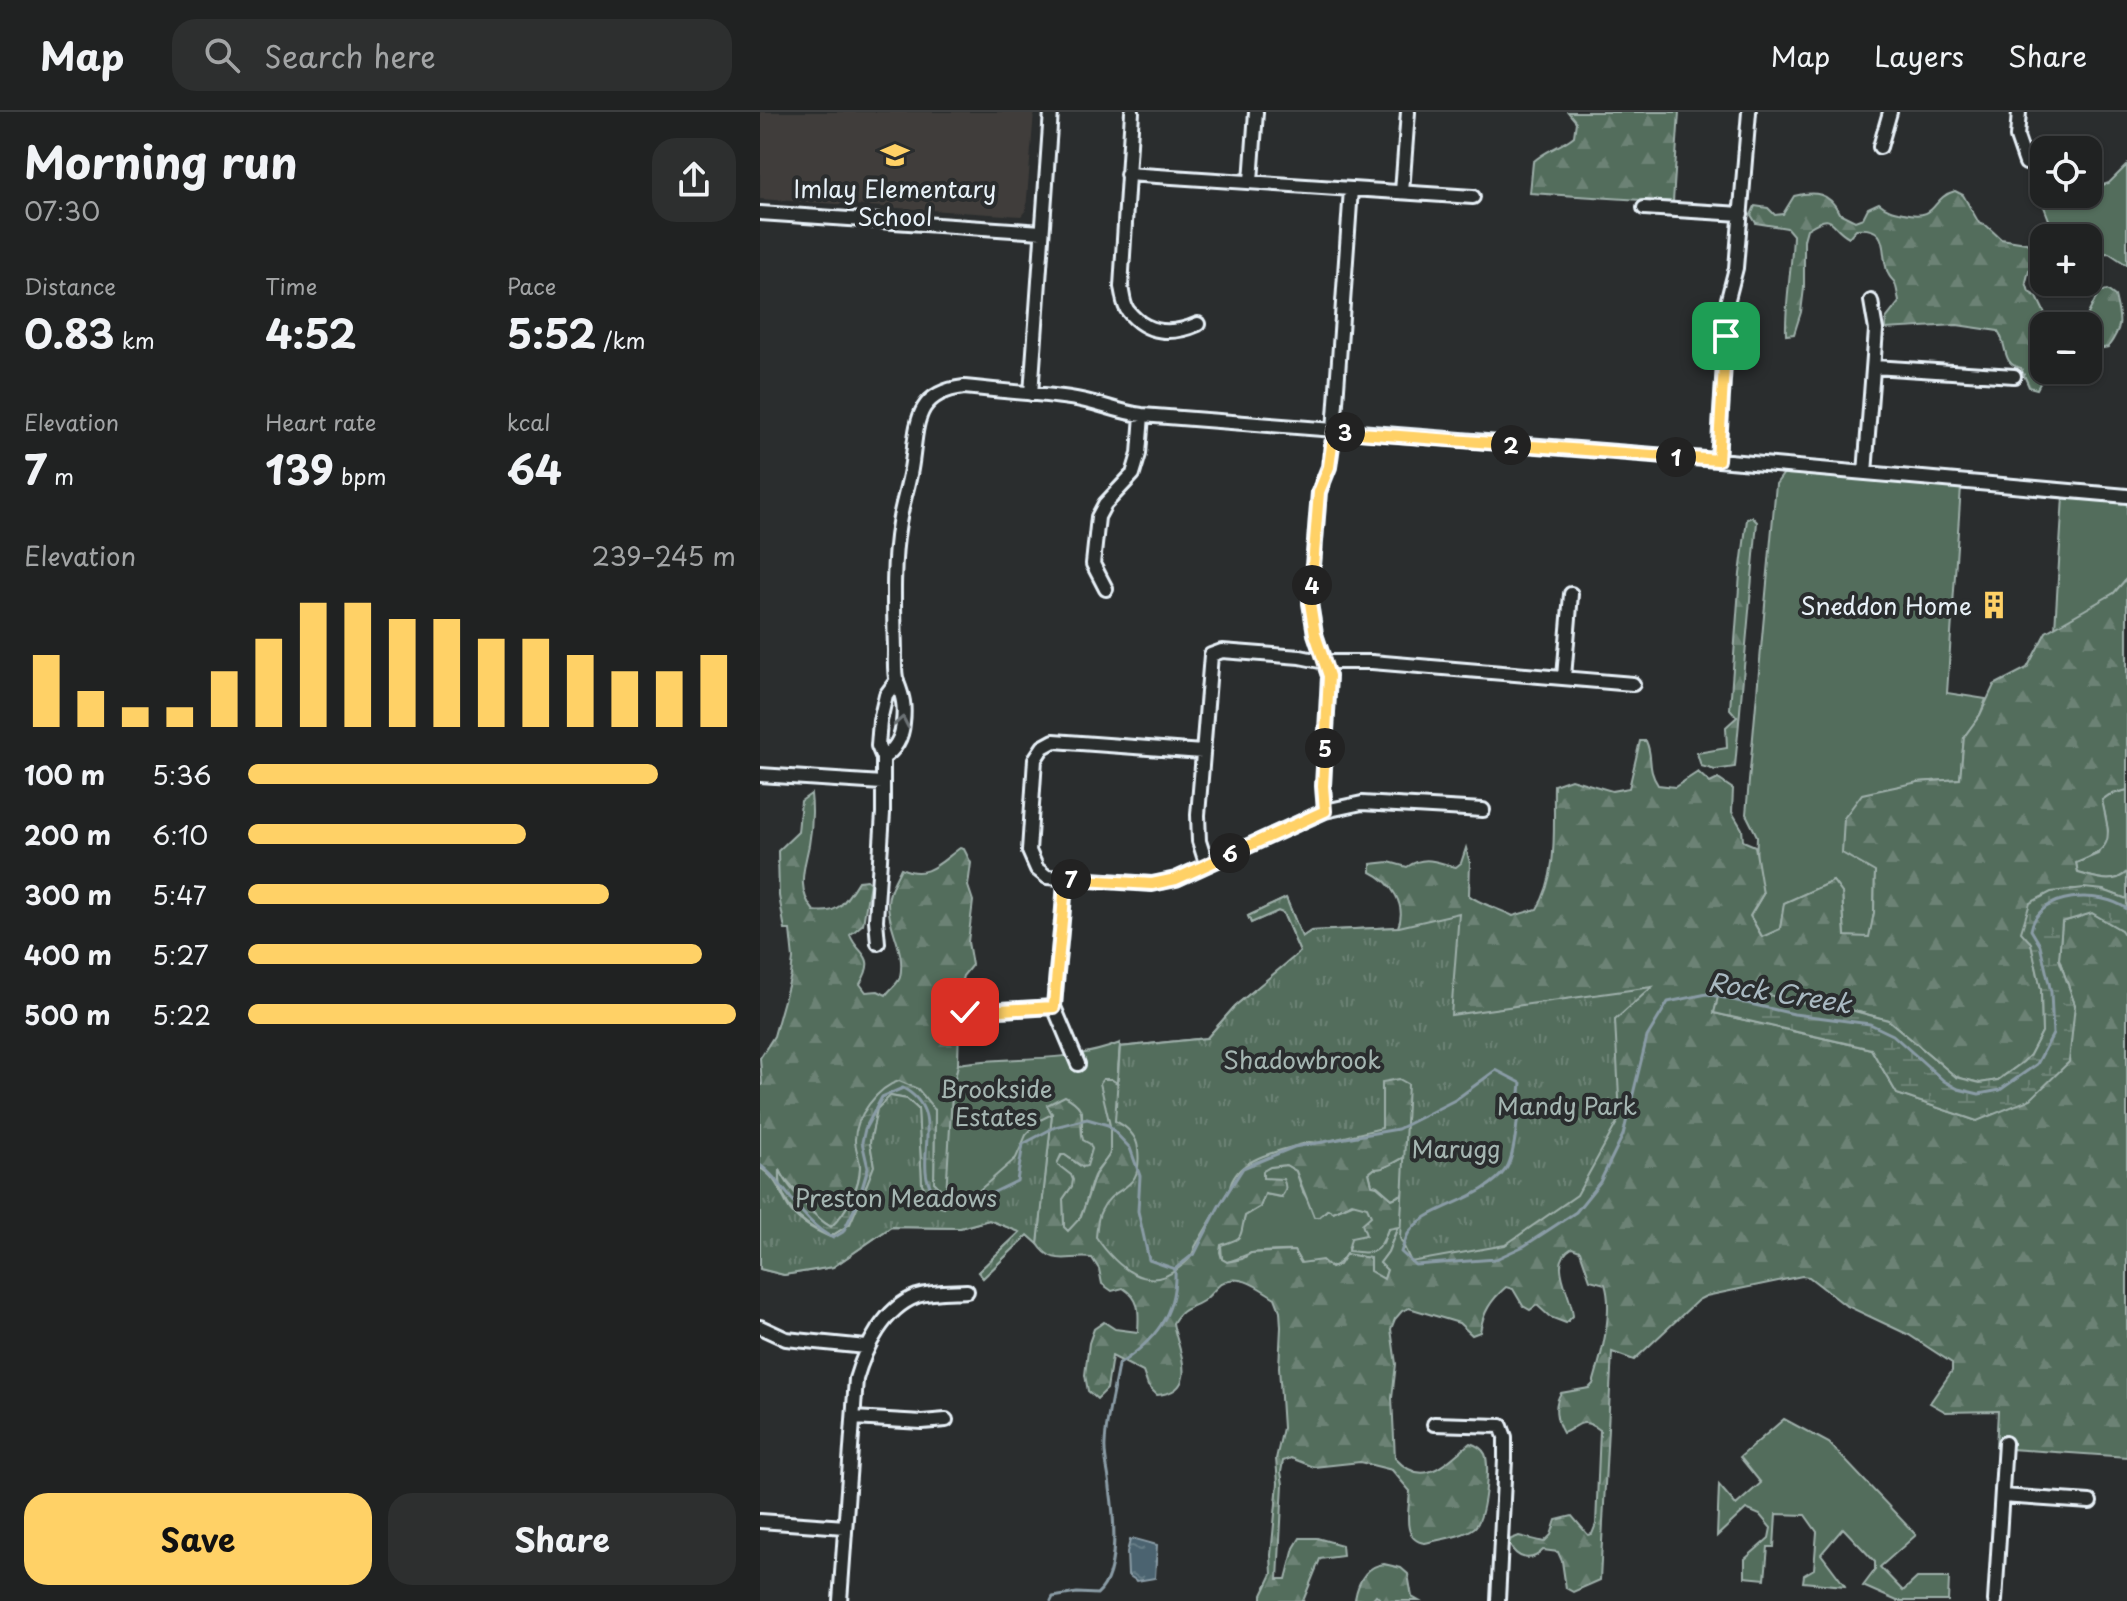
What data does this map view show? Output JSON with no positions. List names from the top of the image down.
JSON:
{
  "water": ["Rock Creek"],
  "parks": [
    "Shadowbrook",
    "Brookside Estates",
    "Mandy Park",
    "Marugg",
    "Preston Meadows"
  ],
  "places": {
    "school or university": ["Imlay Elementary School"],
    "building": ["Sneddon Home"]
  },
  "page": {
    "header": "Map",
    "search": "Search here",
    "nav": ["Map", "Layers", "Share"],
    "heading": ["Morning run", "07:30"],
    "map_buttons": ["+", "−"],
    "stats": [
      ["Distance", "0.83 km"],
      ["Time", "4:52"],
      ["Pace", "5:52 /km"],
      ["Elevation", "7 m"],
      ["Heart rate", "139 bpm"],
      ["kcal", "64"]
    ],
    "pins": [
      "3",
      "2",
      "1",
      "4",
      "5",
      "6",
      "7"
    ],
    "chart": ["Elevation", "239–245 m"],
    "list": [
      {
        "name": "100 m",
        "note": "5:36"
      },
      {
        "name": "200 m",
        "note": "6:10"
      },
      {
        "name": "300 m",
        "note": "5:47"
      },
      {
        "name": "400 m",
        "note": "5:27"
      },
      {
        "name": "500 m",
        "note": "5:22"
      }
    ],
    "buttons": ["Save", "Share"]
  }
}
